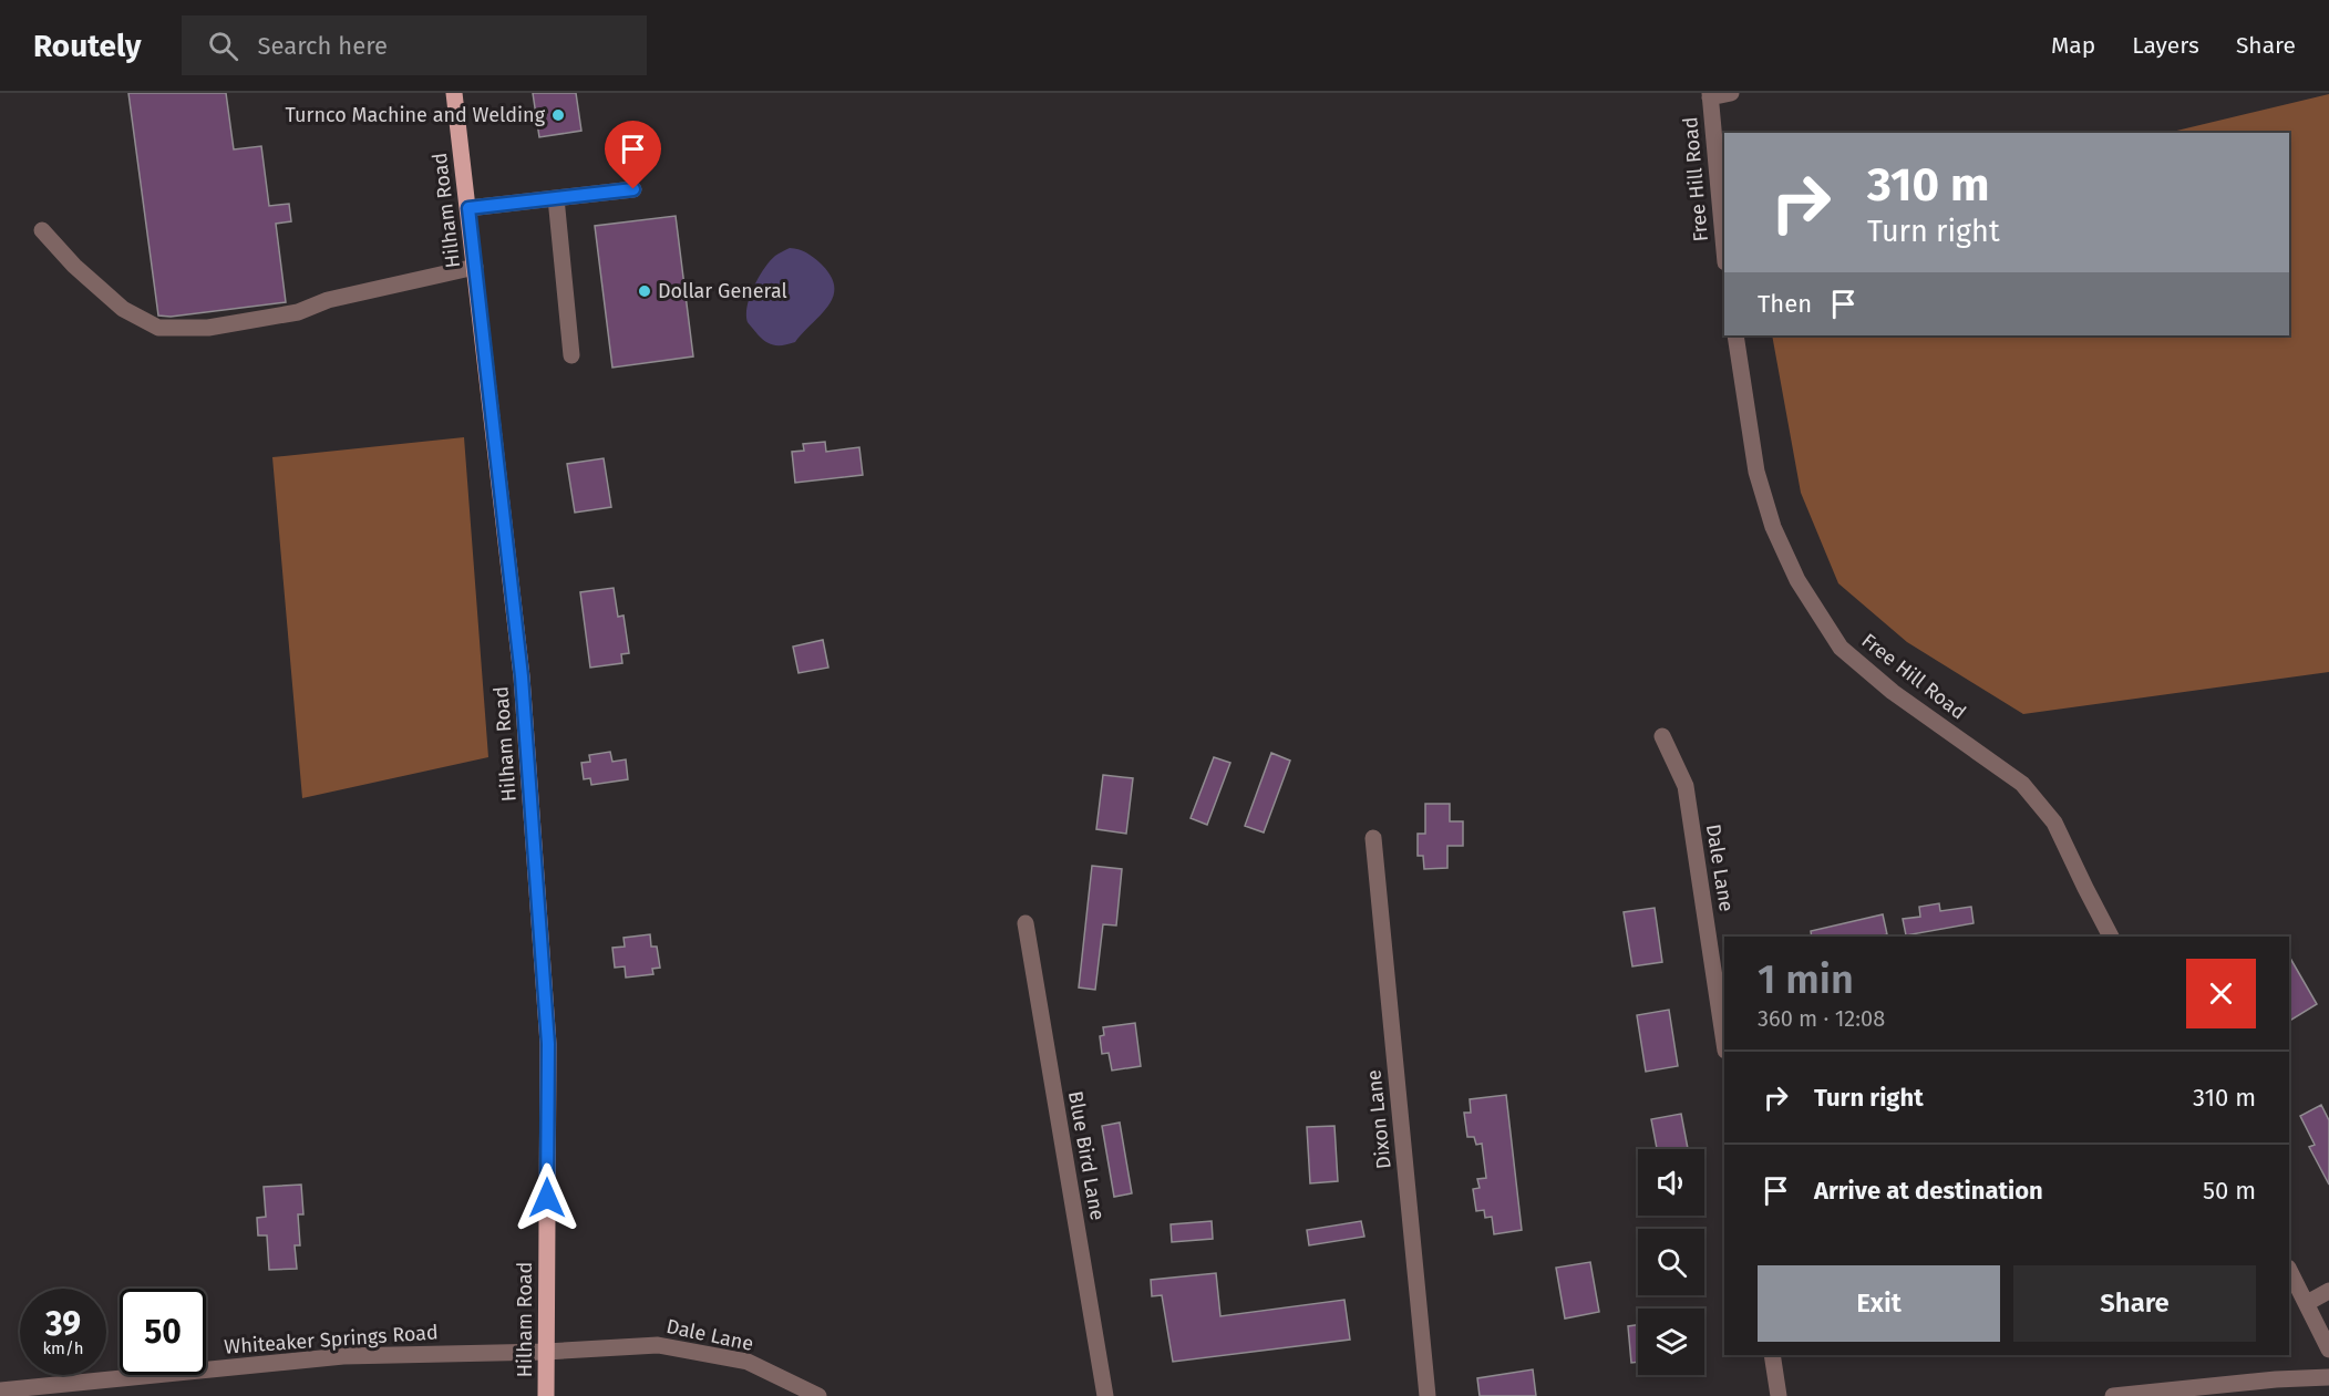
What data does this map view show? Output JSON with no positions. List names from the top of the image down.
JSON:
{
  "streets": {
    "main road": ["Hilham Road"],
    "street": [
      "Free Hill Road",
      "Dale Lane",
      "Dixon Lane",
      "Blue Bird Lane",
      "Whiteaker Springs Road"
    ]
  },
  "crossings": [
    ["Hilham Road", "Dale Lane"],
    ["Hilham Road", "Whiteaker Springs Road"],
    ["Dale Lane", "Whiteaker Springs Road"]
  ],
  "places": ["Turnco Machine and Welding", "Dollar General"],
  "page": {
    "header": "Routely",
    "search": "Search here",
    "nav": ["Map", "Layers", "Share"],
    "turn": ["310 m", "Turn right"],
    "then": "Then",
    "heading": ["1 min", "360 m · 12:08"],
    "list": [
      {
        "name": "Turn right",
        "value": "310 m"
      },
      {
        "name": "Arrive at destination",
        "value": "50 m"
      }
    ],
    "buttons": ["Exit", "Share"],
    "speed": "39 km/h",
    "limit": "50"
  }
}
